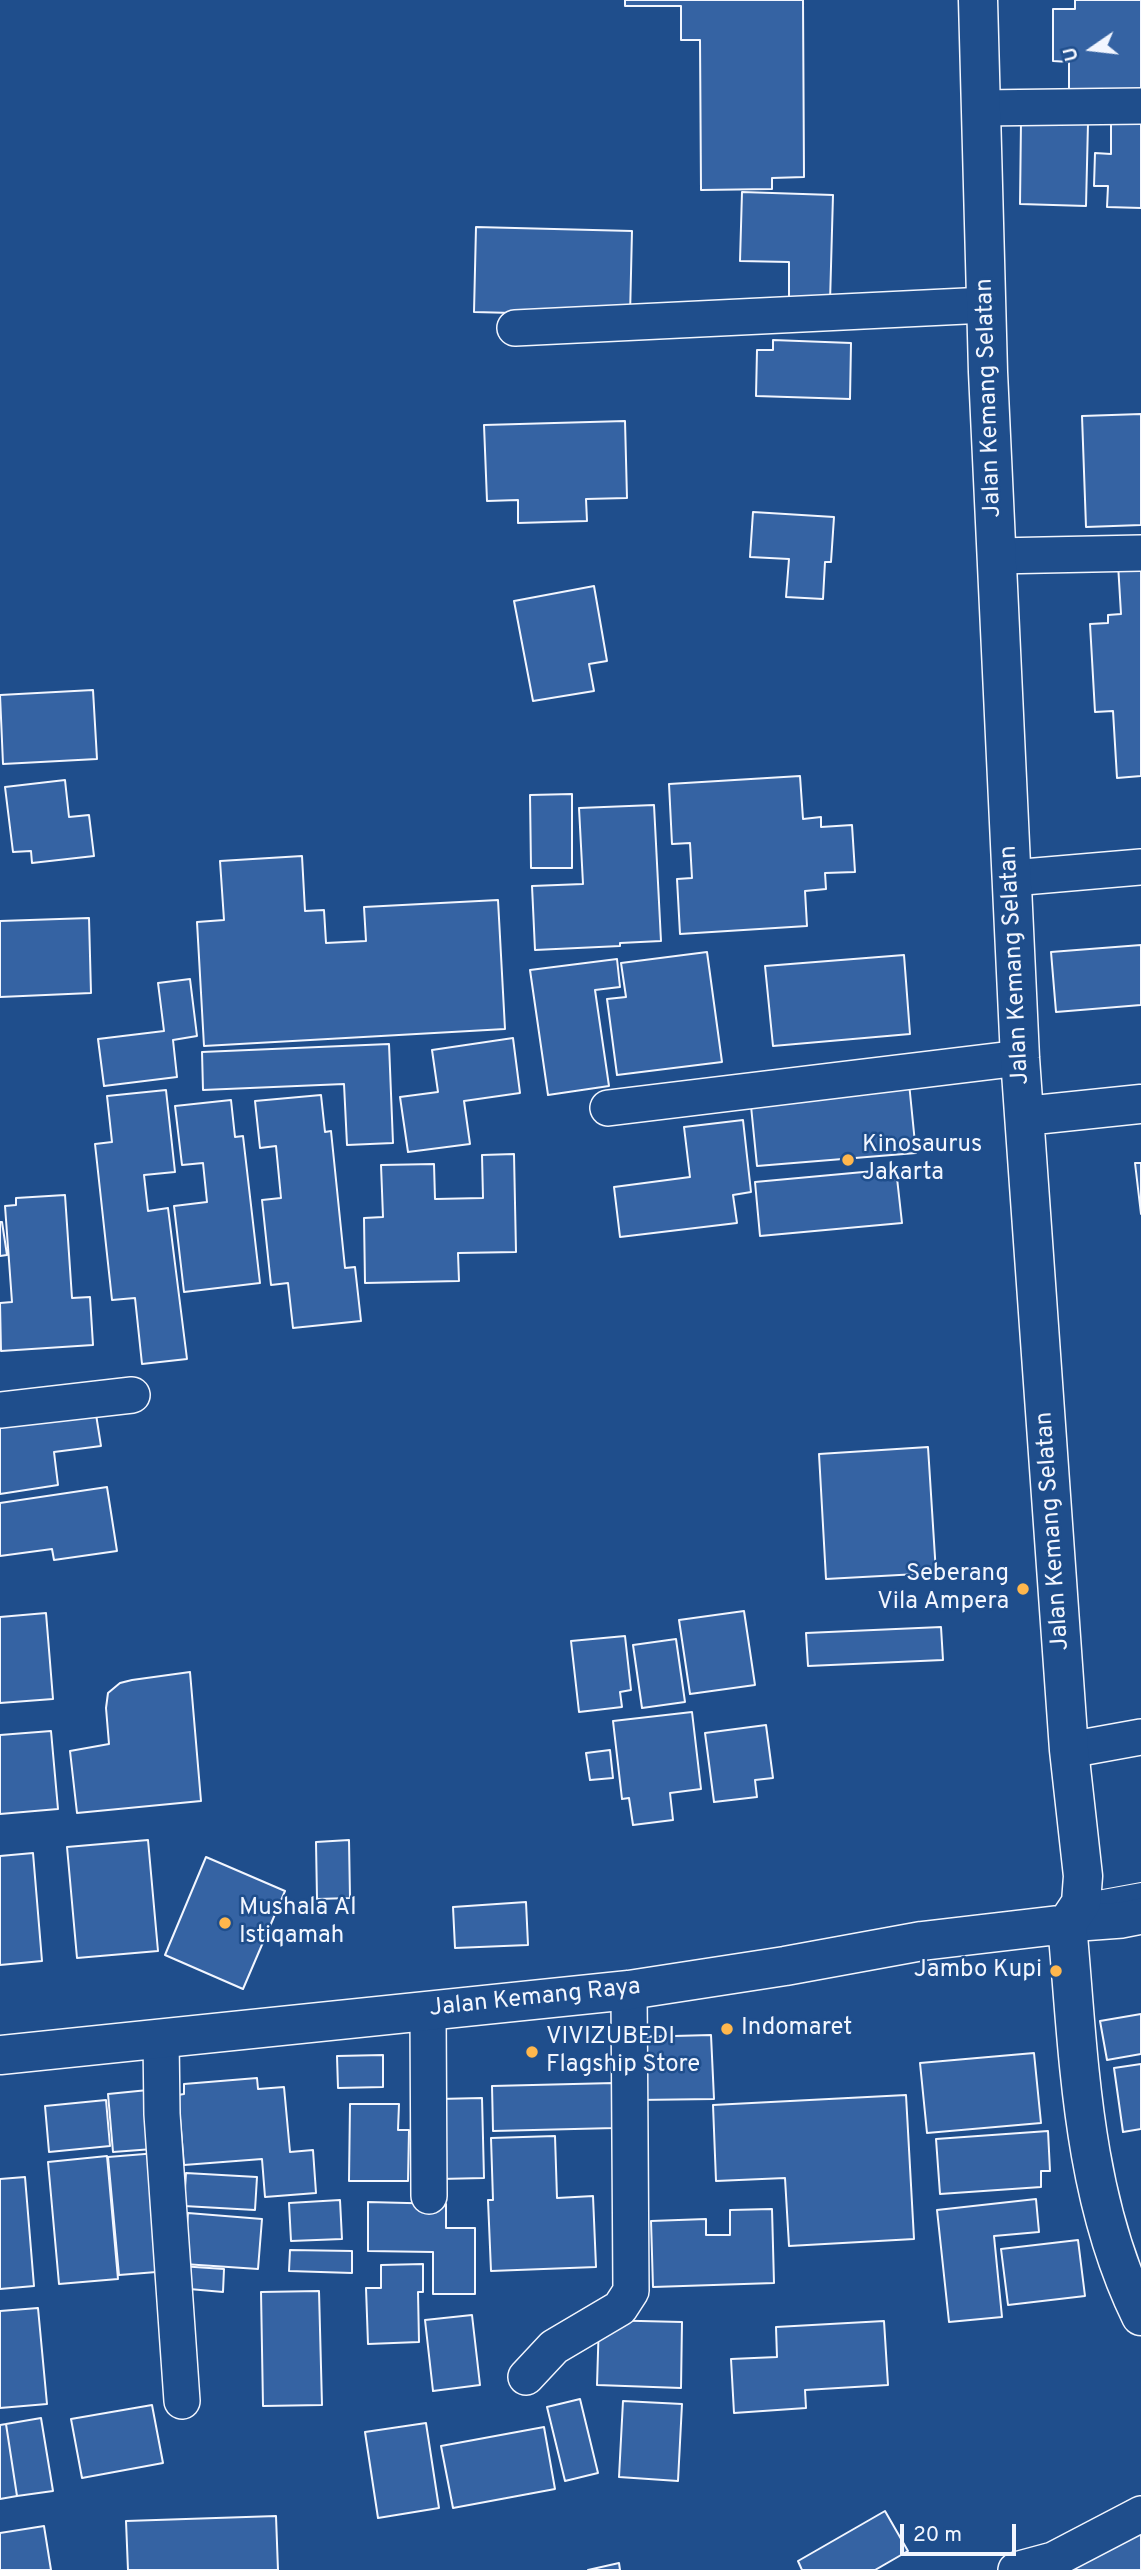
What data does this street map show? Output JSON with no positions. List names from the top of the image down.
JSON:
{
  "streets": {
    "street": ["Jalan Kemang Selatan", "Jalan Kemang Raya"]
  },
  "crossings": [
    ["Jalan Kemang Selatan", "Jalan Kemang Raya"]
  ],
  "places": [
    "Kinosaurus Jakarta",
    "Seberang Vila Ampera",
    "Mushala Al Istiqamah",
    "Jambo Kupi",
    "Indomaret",
    "VIVIZUBEDI Flagship Store"
  ],
  "scale_bar": "20 m",
  "north": "left"
}
